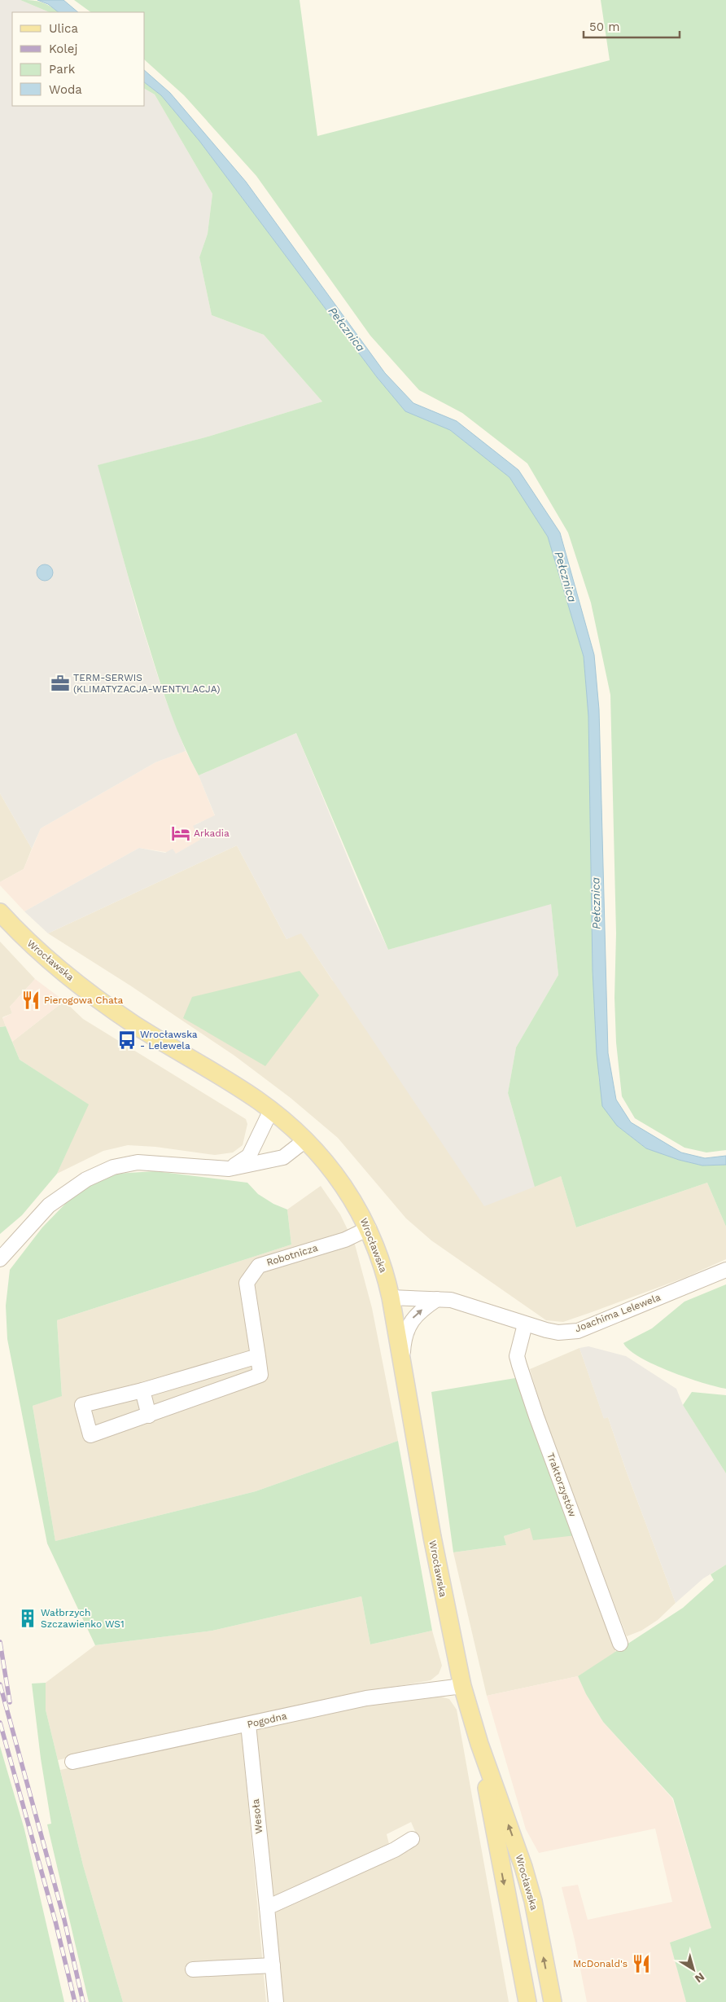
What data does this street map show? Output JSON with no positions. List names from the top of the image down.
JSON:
{
  "streets": {
    "main road": ["Wrocławska"],
    "street": [
      "Robotnicza",
      "Joachima Lelewela",
      "Traktorzystów",
      "Pogodna",
      "Wesoła"
    ]
  },
  "crossings": [
    ["Wrocławska", "Robotnicza"],
    ["Wrocławska", "Joachima Lelewela"],
    ["Wrocławska", "Pogodna"],
    ["Joachima Lelewela", "Traktorzystów"],
    ["Pogodna", "Wesoła"]
  ],
  "water": ["Pełcznica"],
  "places": {
    "office": ["TERM-SERWIS (KLIMATYZACJA-WENTYLACJA)"],
    "hotel": ["Arkadia"],
    "restaurant": ["Pierogowa Chata", "McDonald's"],
    "bus stop": ["Wrocławska - Lelewela"],
    "building": ["Wałbrzych Szczawienko WS1"]
  },
  "legend": [
    "Ulica",
    "Kolej",
    "Park",
    "Woda"
  ],
  "scale_bar": "50 m",
  "north": "bottom right"
}
